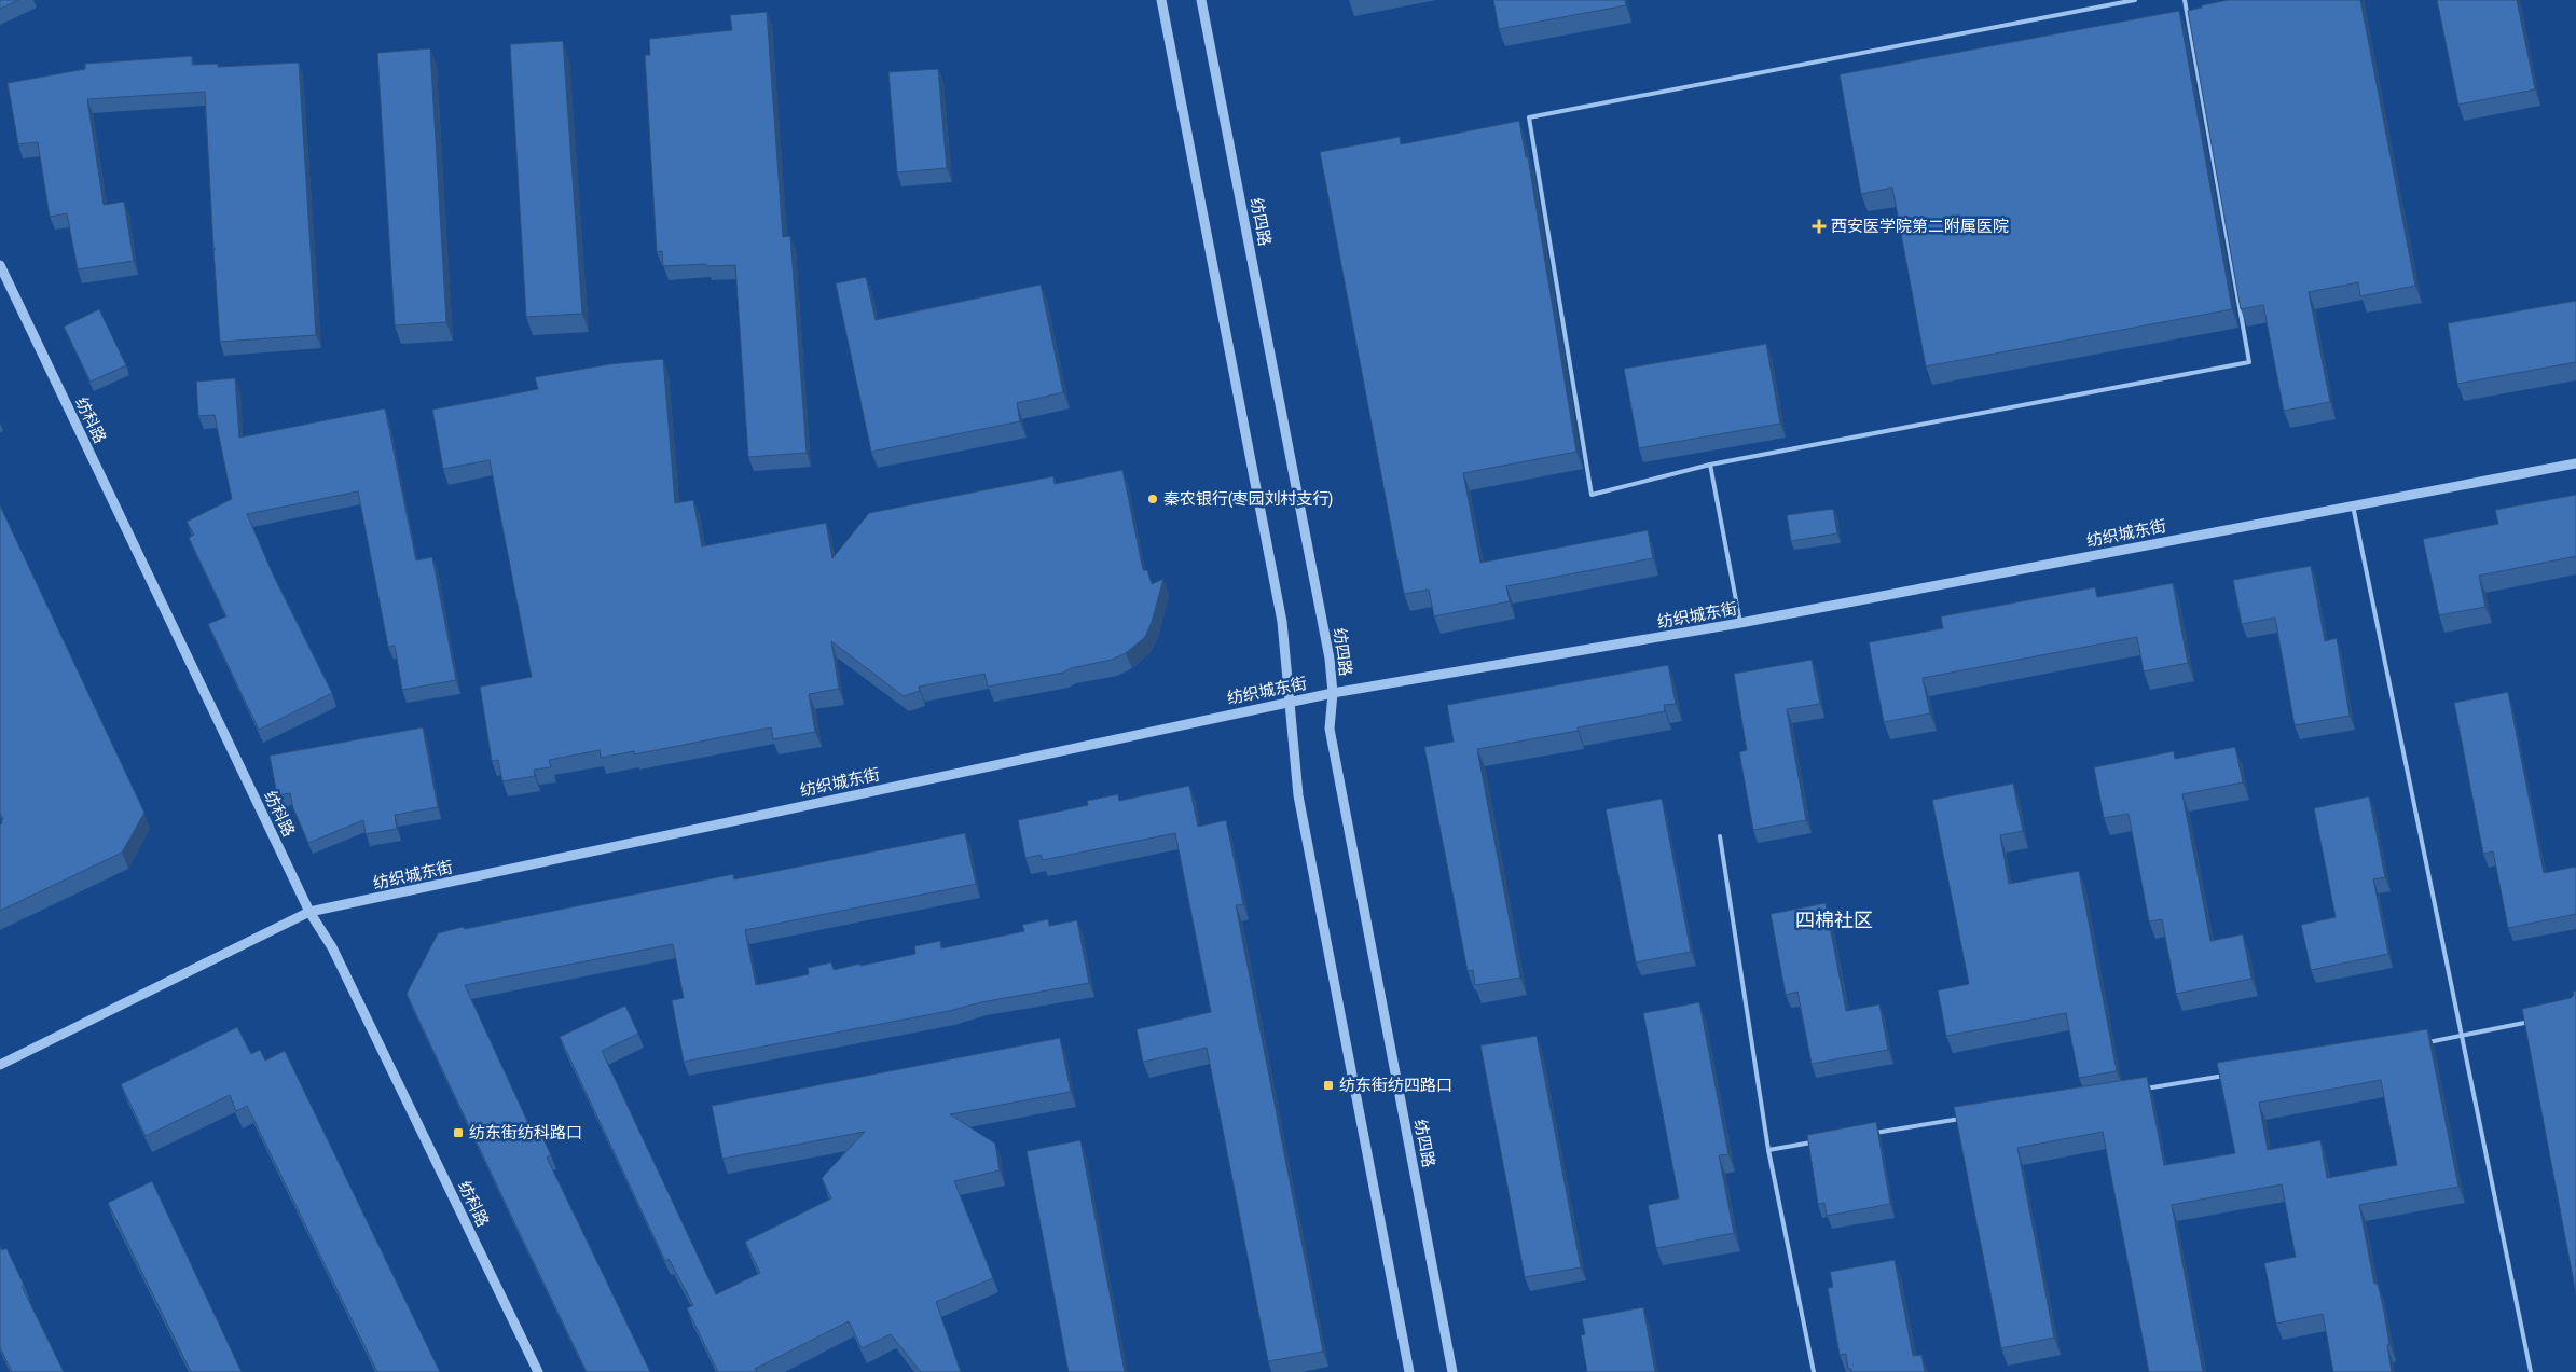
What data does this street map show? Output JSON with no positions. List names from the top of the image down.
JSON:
{
  "streets": {
    "street": ["纺四路", "纺科路", "纺织城东街"]
  },
  "crossings": [
    ["纺四路", "纺织城东街"],
    ["纺科路", "纺织城东街"]
  ],
  "districts": ["四棉社区"],
  "places": {
    "health": ["西安医学院第二附属医院"],
    "other": ["秦农银行(枣园刘村支行)"],
    "transit": ["纺东街纺四路口", "纺东街纺科路口"]
  }
}
